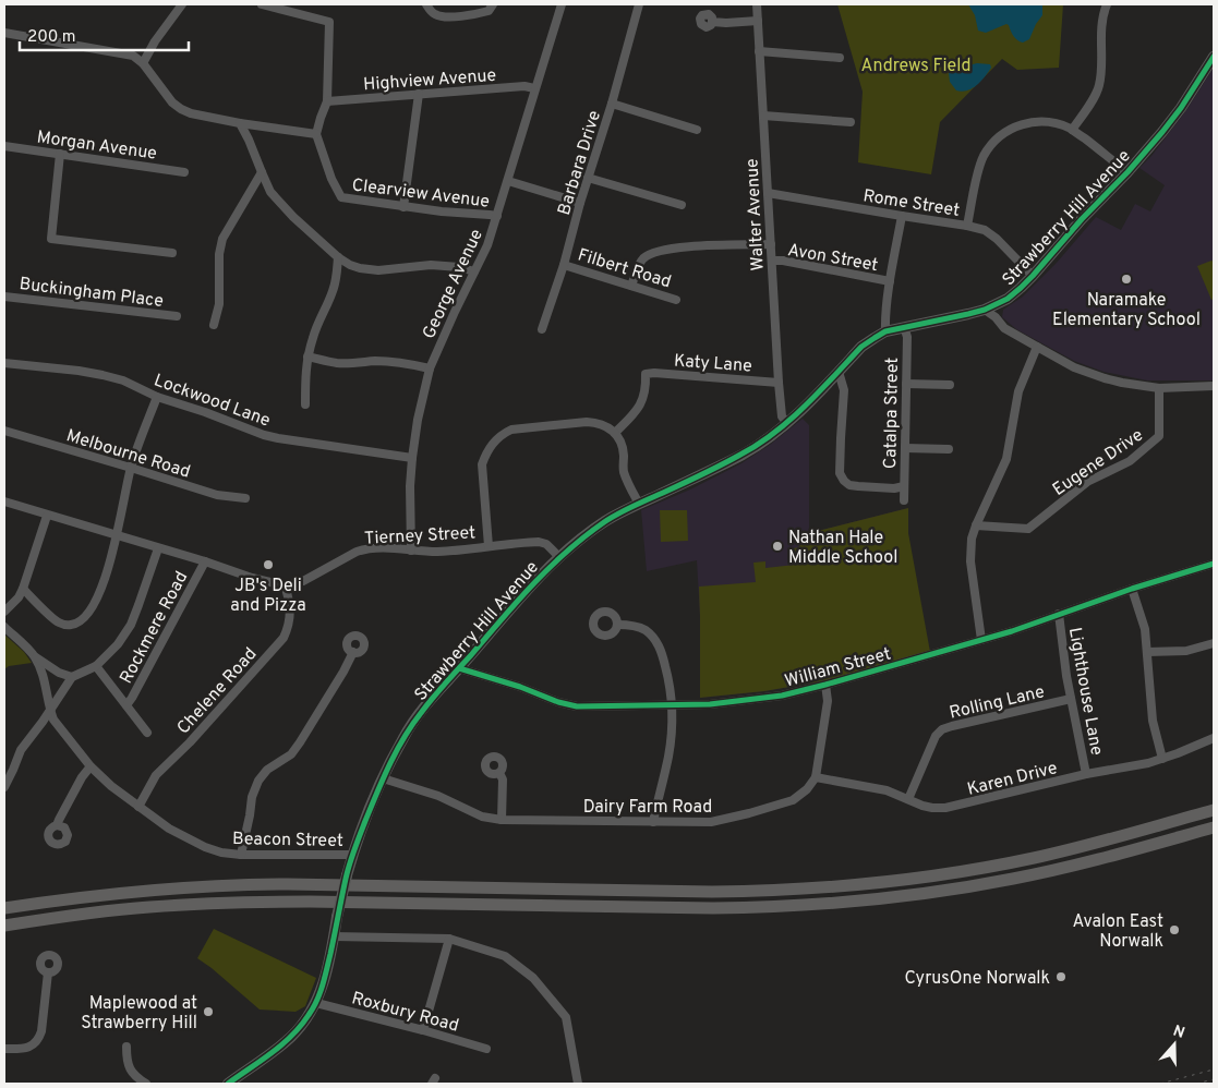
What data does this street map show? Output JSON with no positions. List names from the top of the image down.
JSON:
{
  "streets": {
    "main road": ["Strawberry Hill Avenue"],
    "street": [
      "Highview Avenue",
      "Morgan Avenue",
      "Barbara Drive",
      "Clearview Avenue",
      "Rome Street",
      "Walter Avenue",
      "Avon Street",
      "Filbert Road",
      "George Avenue",
      "Buckingham Place",
      "Katy Lane",
      "Lockwood Lane",
      "Catalpa Street",
      "Melbourne Road",
      "Eugene Drive",
      "Tierney Street",
      "Rockmere Road",
      "William Street",
      "Chelene Road",
      "Lighthouse Lane",
      "Rolling Lane",
      "Karen Drive",
      "Dairy Farm Road",
      "Beacon Street",
      "Roxbury Road"
    ]
  },
  "crossings": [
    ["Highview Avenue", "George Avenue"],
    ["Barbara Drive", "Filbert Road"],
    ["Clearview Avenue", "George Avenue"],
    ["Rome Street", "Walter Avenue"],
    ["Rome Street", "Strawberry Hill Avenue"],
    ["Walter Avenue", "Strawberry Hill Avenue"],
    ["Walter Avenue", "Avon Street"],
    ["Walter Avenue", "Katy Lane"],
    ["Strawberry Hill Avenue", "Catalpa Street"],
    ["Strawberry Hill Avenue", "Tierney Street"],
    ["Strawberry Hill Avenue", "William Street"],
    ["Strawberry Hill Avenue", "Dairy Farm Road"],
    ["Strawberry Hill Avenue", "Beacon Street"],
    ["Strawberry Hill Avenue", "Roxbury Road"],
    ["George Avenue", "Lockwood Lane"],
    ["George Avenue", "Tierney Street"],
    ["Tierney Street", "Chelene Road"],
    ["William Street", "Lighthouse Lane"],
    ["Chelene Road", "Beacon Street"],
    ["Lighthouse Lane", "Rolling Lane"],
    ["Lighthouse Lane", "Karen Drive"],
    ["Rolling Lane", "Karen Drive"],
    ["Karen Drive", "Dairy Farm Road"]
  ],
  "parks": ["Andrews Field"],
  "places": [
    "Naramake Elementary School",
    "Nathan Hale Middle School",
    "JB's Deli and Pizza",
    "Avalon East Norwalk",
    "CyrusOne Norwalk",
    "Maplewood at Strawberry Hill"
  ],
  "scale_bar": "200 m",
  "north": "top"
}
